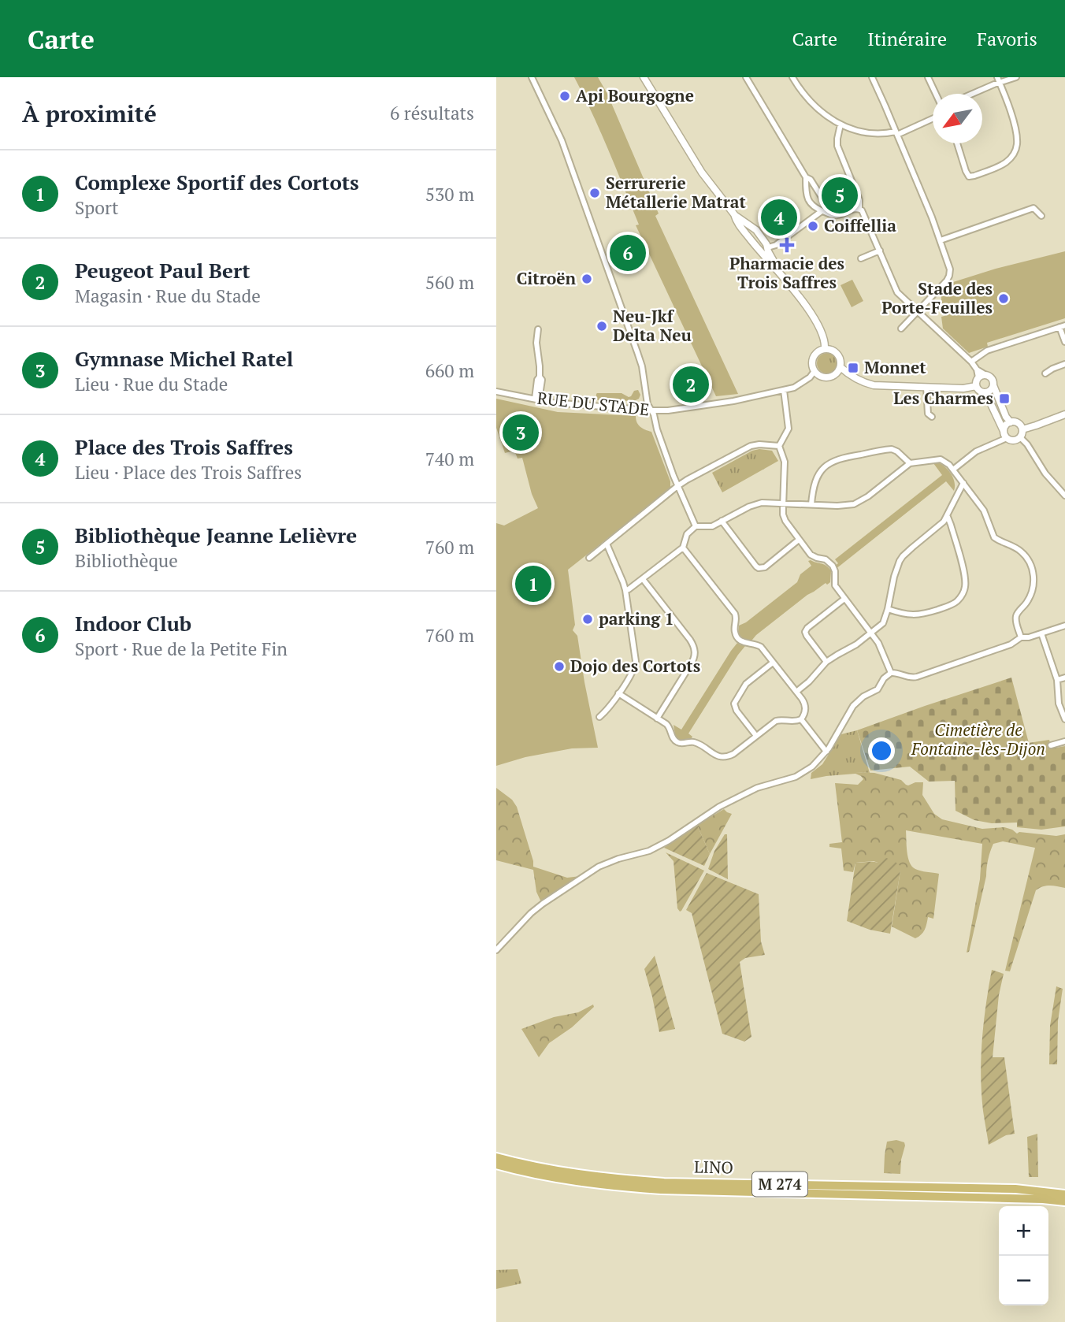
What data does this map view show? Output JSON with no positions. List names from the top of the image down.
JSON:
{
  "streets": {
    "highway": ["LINO", "M 274"],
    "street": ["RUE DU STADE"]
  },
  "parks": ["Cimetière de Fontaine-lès-Dijon"],
  "places": {
    "other": [
      "Api Bourgogne",
      "Serrurerie Métallerie Matrat",
      "Coiffellia",
      "Citroën",
      "Stade des Porte-Feuilles",
      "Neu-Jkf Delta Neu",
      "parking 1",
      "Dojo des Cortots"
    ],
    "health": ["Pharmacie des Trois Saffres"],
    "transit": ["Monnet", "Les Charmes"]
  },
  "north": "bottom left",
  "page": {
    "header": "Carte",
    "nav": ["Carte", "Itinéraire", "Favoris"],
    "heading": ["À proximité", "6 résultats"],
    "list": [
      {
        "mark": "1",
        "name": "Complexe Sportif des Cortots",
        "note": "Sport",
        "value": "530 m"
      },
      {
        "mark": "2",
        "name": "Peugeot Paul Bert",
        "note": "Magasin · Rue du Stade",
        "value": "560 m"
      },
      {
        "mark": "3",
        "name": "Gymnase Michel Ratel",
        "note": "Lieu · Rue du Stade",
        "value": "660 m"
      },
      {
        "mark": "4",
        "name": "Place des Trois Saffres",
        "note": "Lieu · Place des Trois Saffres",
        "value": "740 m"
      },
      {
        "mark": "5",
        "name": "Bibliothèque Jeanne Lelièvre",
        "note": "Bibliothèque",
        "value": "760 m"
      },
      {
        "mark": "6",
        "name": "Indoor Club",
        "note": "Sport · Rue de la Petite Fin",
        "value": "760 m"
      }
    ],
    "pins": [
      "5",
      "4",
      "6",
      "2",
      "3",
      "1"
    ],
    "map_buttons": ["+", "−"]
  }
}
